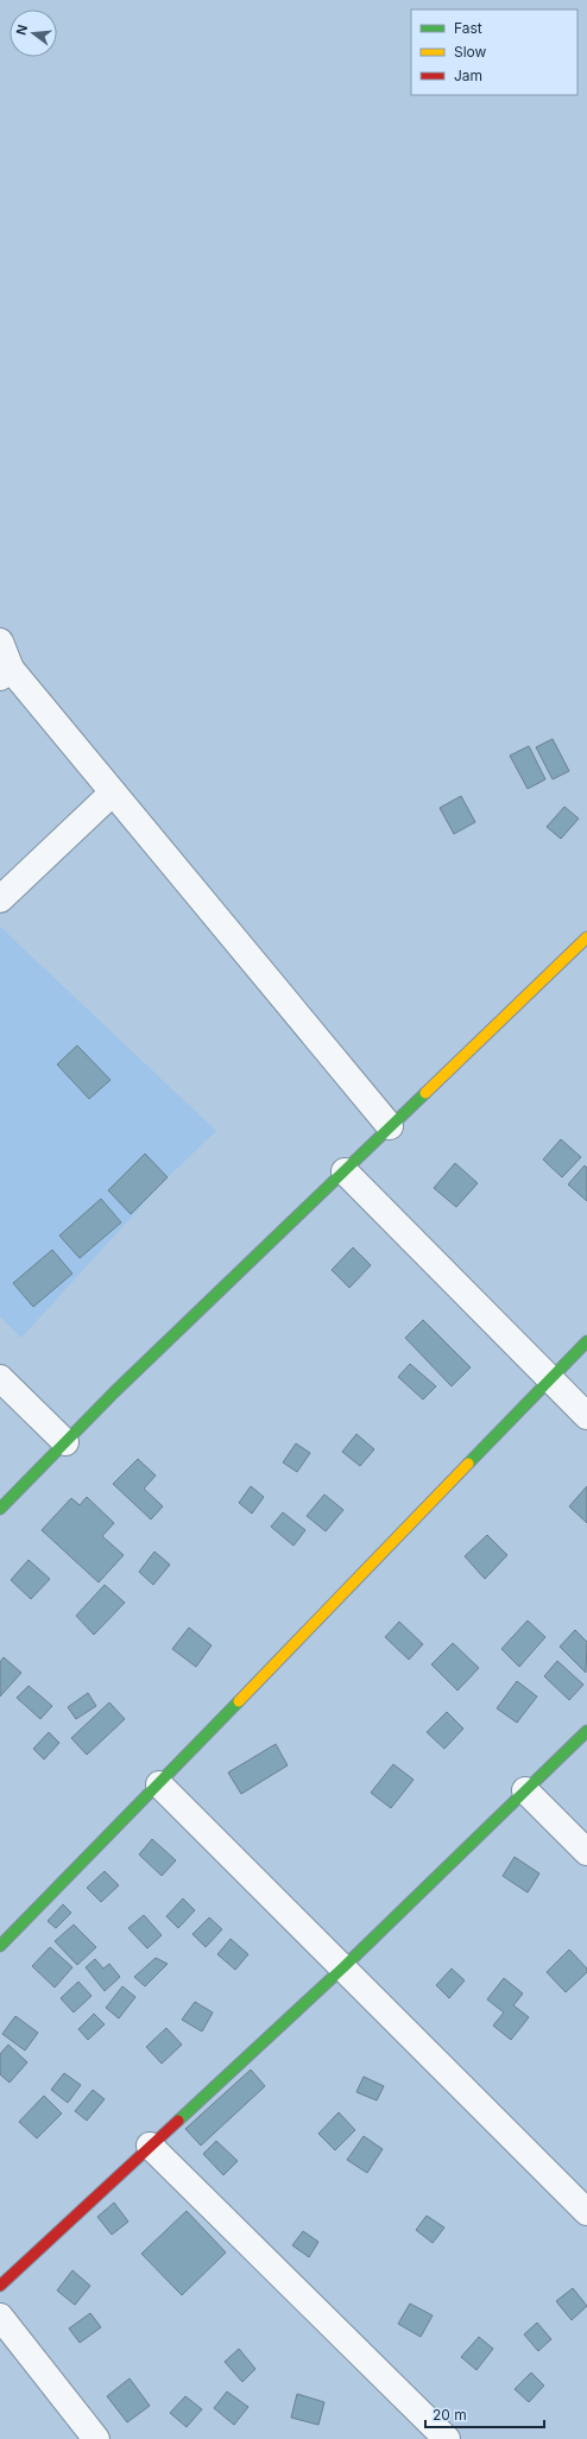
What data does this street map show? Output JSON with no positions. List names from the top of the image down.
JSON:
{
  "legend": ["Fast", "Slow", "Jam"],
  "scale_bar": "20 m",
  "north": "left"
}
